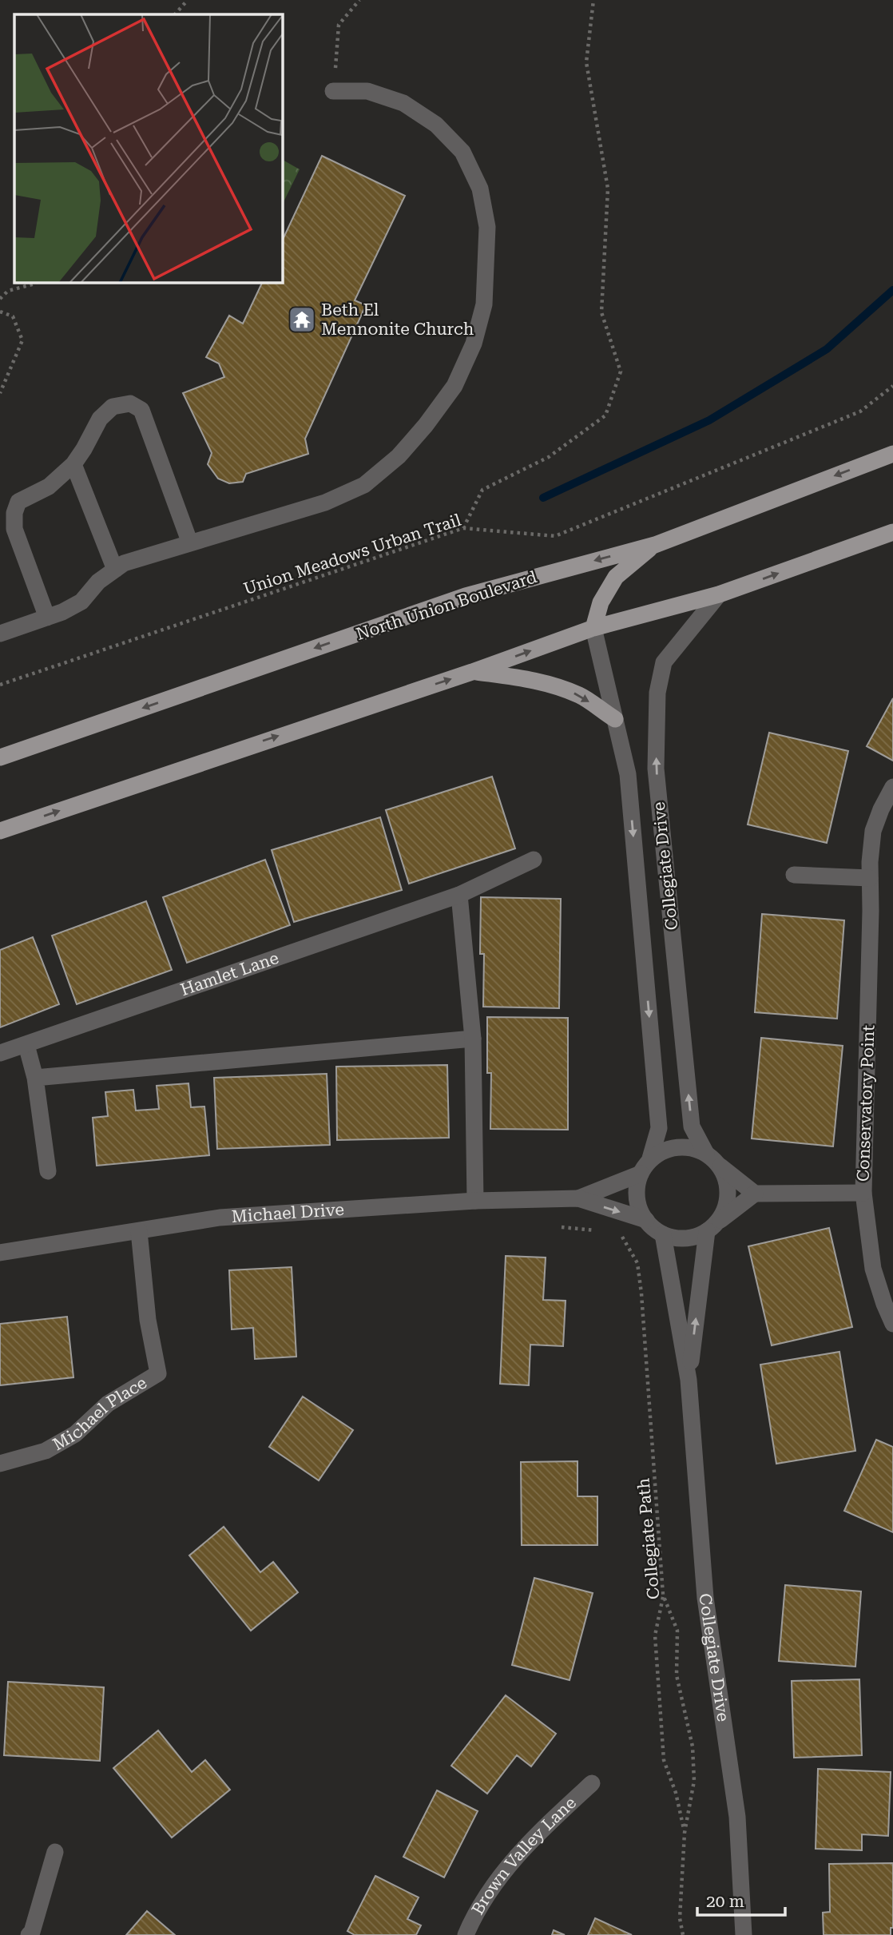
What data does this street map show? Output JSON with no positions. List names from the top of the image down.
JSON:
{
  "streets": {
    "main road": ["North Union Boulevard"],
    "street": [
      "Collegiate Drive",
      "Hamlet Lane",
      "Conservatory Point",
      "Michael Drive",
      "Michael Place",
      "Brown Valley Lane"
    ],
    "path": ["Union Meadows Urban Trail", "Collegiate Path"]
  },
  "crossings": [
    ["Collegiate Drive", "Michael Drive"],
    ["Michael Drive", "Michael Place"]
  ],
  "places": {
    "temple": ["Beth El Mennonite Church"]
  },
  "scale_bar": "20 m"
}
